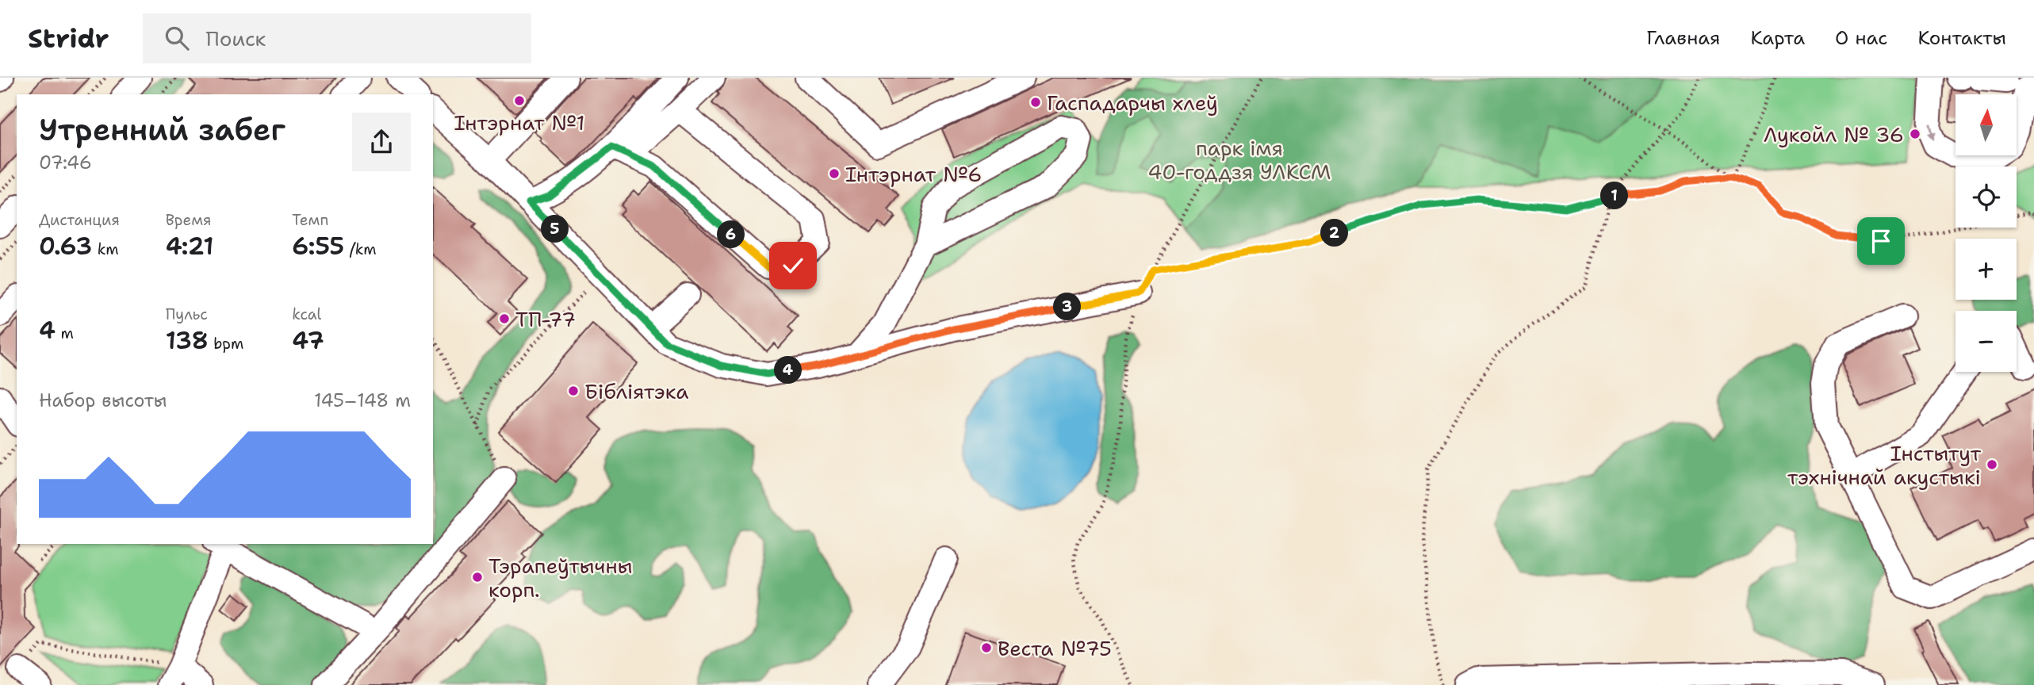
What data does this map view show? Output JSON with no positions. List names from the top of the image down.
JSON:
{
  "parks": ["парк імя 40-годдзя УЛКСМ"],
  "places": [
    "Інтэрнат №1",
    "Гаспадарчы хлеў",
    "Лукойл № 36",
    "Інтэрнат №6",
    "ТП-77",
    "Бібліятэка",
    "Інстытут тэхнічнай акустыкі",
    "Тэрапеўтычны корп.",
    "Веста №75"
  ],
  "north": "top",
  "page": {
    "header": "Stridr",
    "search": "Поиск",
    "nav": [
      "Главная",
      "Карта",
      "О нас",
      "Контакты"
    ],
    "map_buttons": ["+", "−"],
    "heading": ["Утренний забег", "07:46"],
    "pins": [
      "1",
      "5",
      "2",
      "6",
      "3",
      "4"
    ],
    "stats": [
      ["Дистанция", "0.63 km"],
      ["Время", "4:21"],
      ["Темп", "6:55 /km"],
      ["4 m"],
      ["Пульс", "138 bpm"],
      ["kcal", "47"]
    ],
    "chart": ["Набор высоты", "145–148 m"]
  }
}
